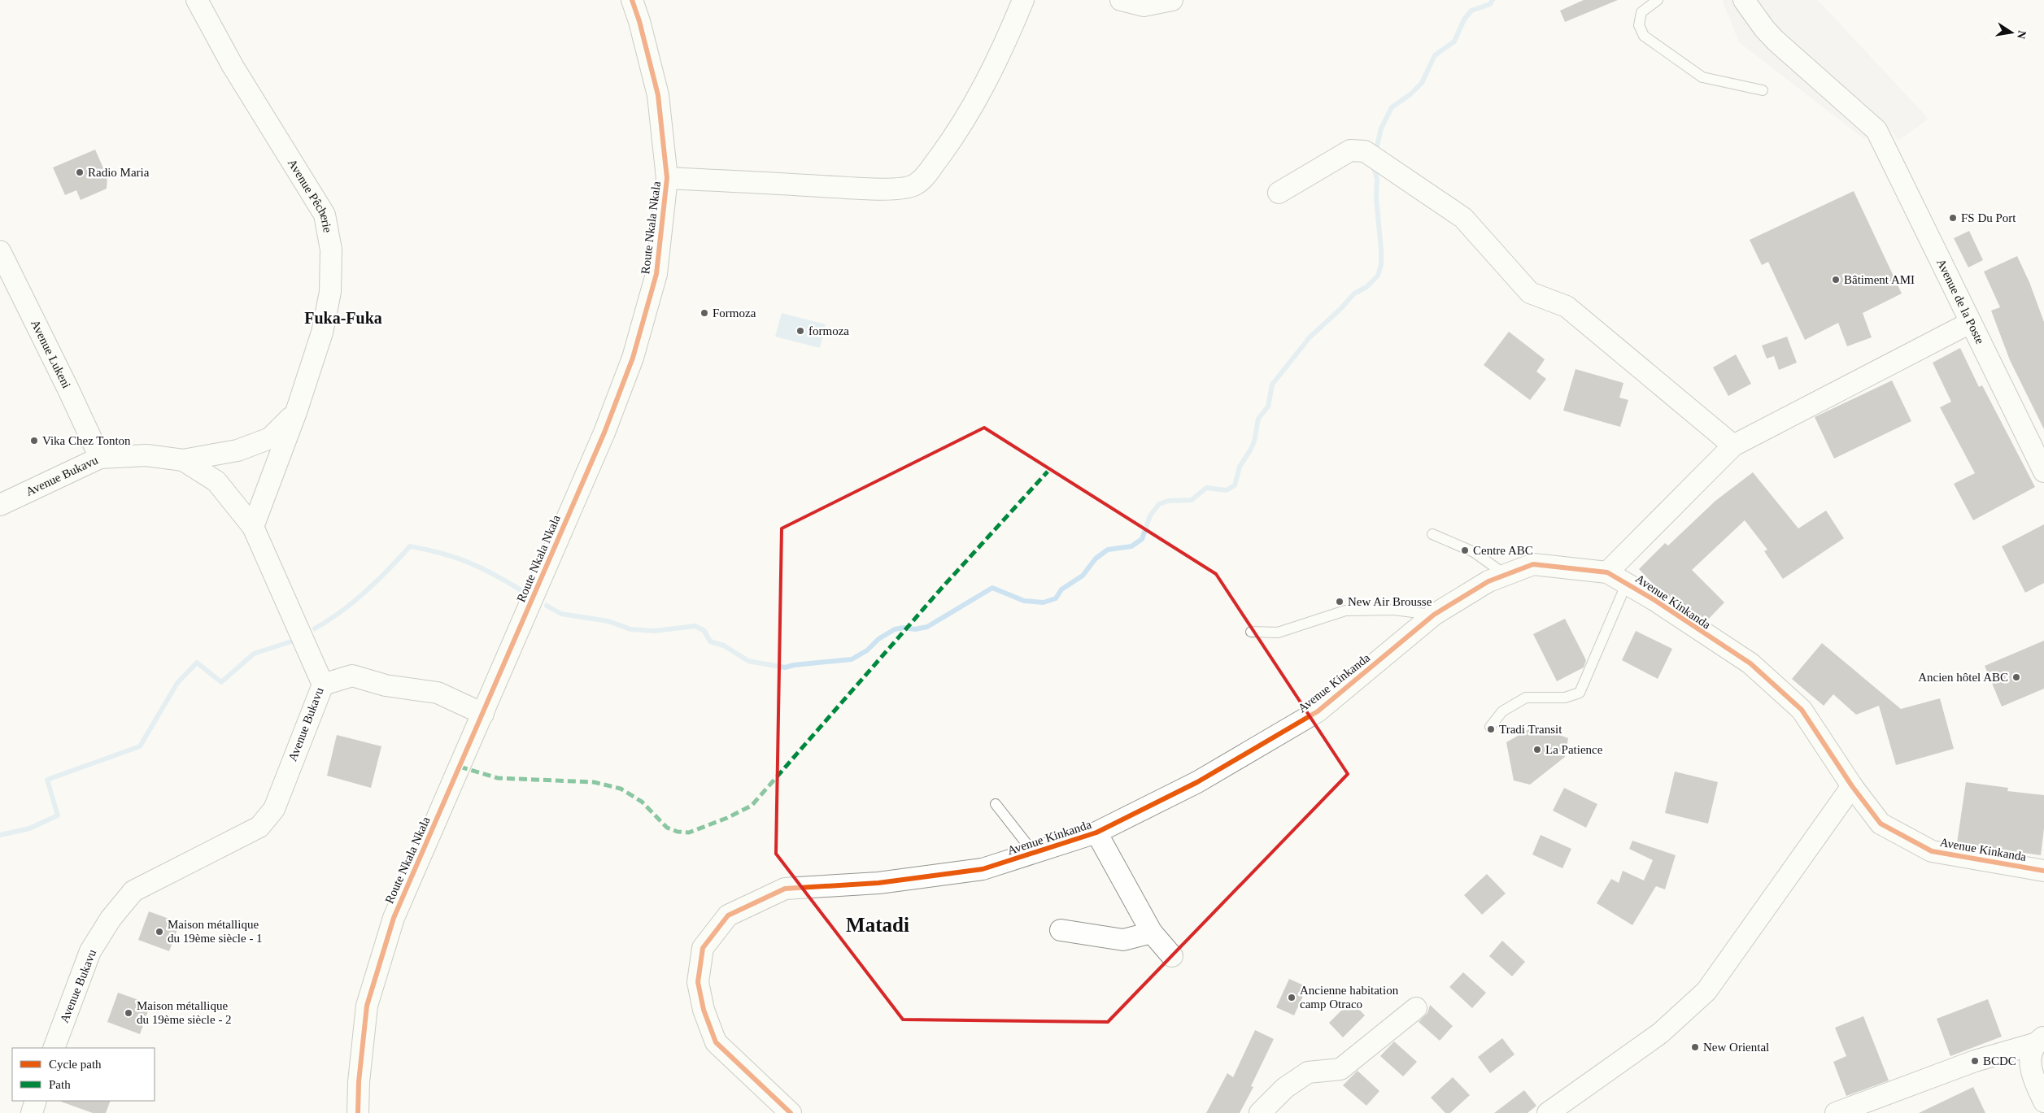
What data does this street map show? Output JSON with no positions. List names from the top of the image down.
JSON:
{
  "streets": {
    "street": [
      "Avenue Pêcherie",
      "Route Nkala Nkala",
      "Avenue de la Poste",
      "Avenue Lukeni",
      "Avenue Bukavu",
      "Avenue Kinkanda"
    ]
  },
  "crossings": [
    ["Avenue Pêcherie", "Avenue Bukavu"],
    ["Avenue Lukeni", "Avenue Bukavu"]
  ],
  "districts": ["Fuka-Fuka", "Matadi"],
  "places": [
    "Radio Maria",
    "FS Du Port",
    "Bâtiment AMI",
    "Formoza",
    "formoza",
    "Vika Chez Tonton",
    "Centre ABC",
    "New Air Brousse",
    "Ancien hôtel ABC",
    "Tradi Transit",
    "La Patience",
    "Maison métallique du 19ème siècle - 1",
    "Ancienne habitation camp Otraco",
    "Maison métallique du 19ème siècle - 2",
    "New Oriental",
    "BCDC"
  ],
  "legend": ["Cycle path", "Path"],
  "north": "right"
}
